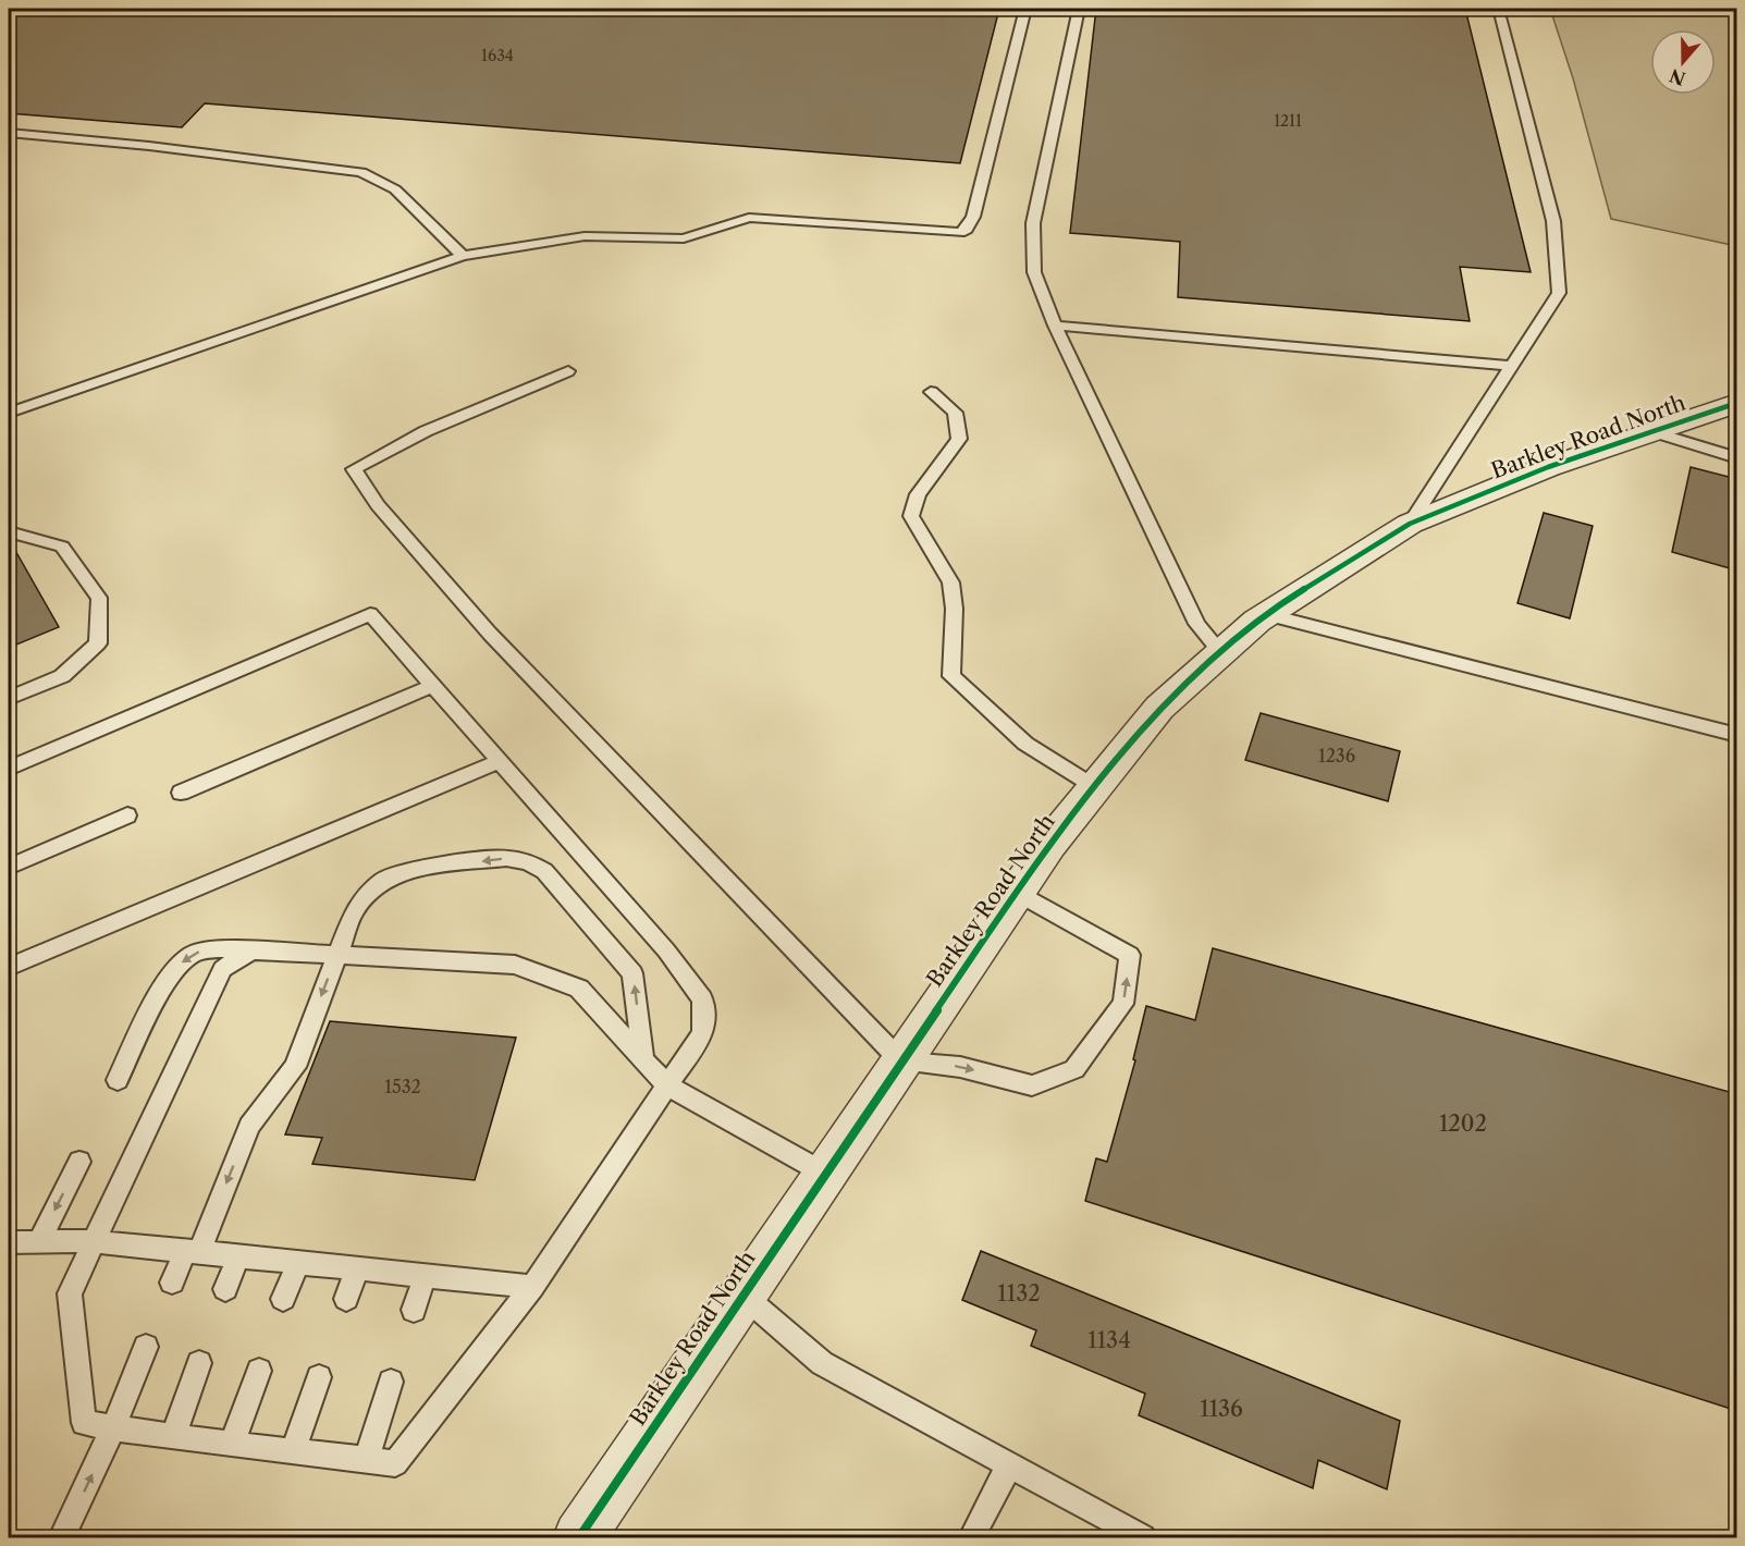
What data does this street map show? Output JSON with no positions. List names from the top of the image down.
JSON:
{
  "streets": {
    "street": ["Barkley Road North"]
  },
  "house_numbers": [
    "1634",
    "1211",
    "1236",
    "1532",
    "1202",
    "1132",
    "1134",
    "1136"
  ],
  "north": "bottom"
}
